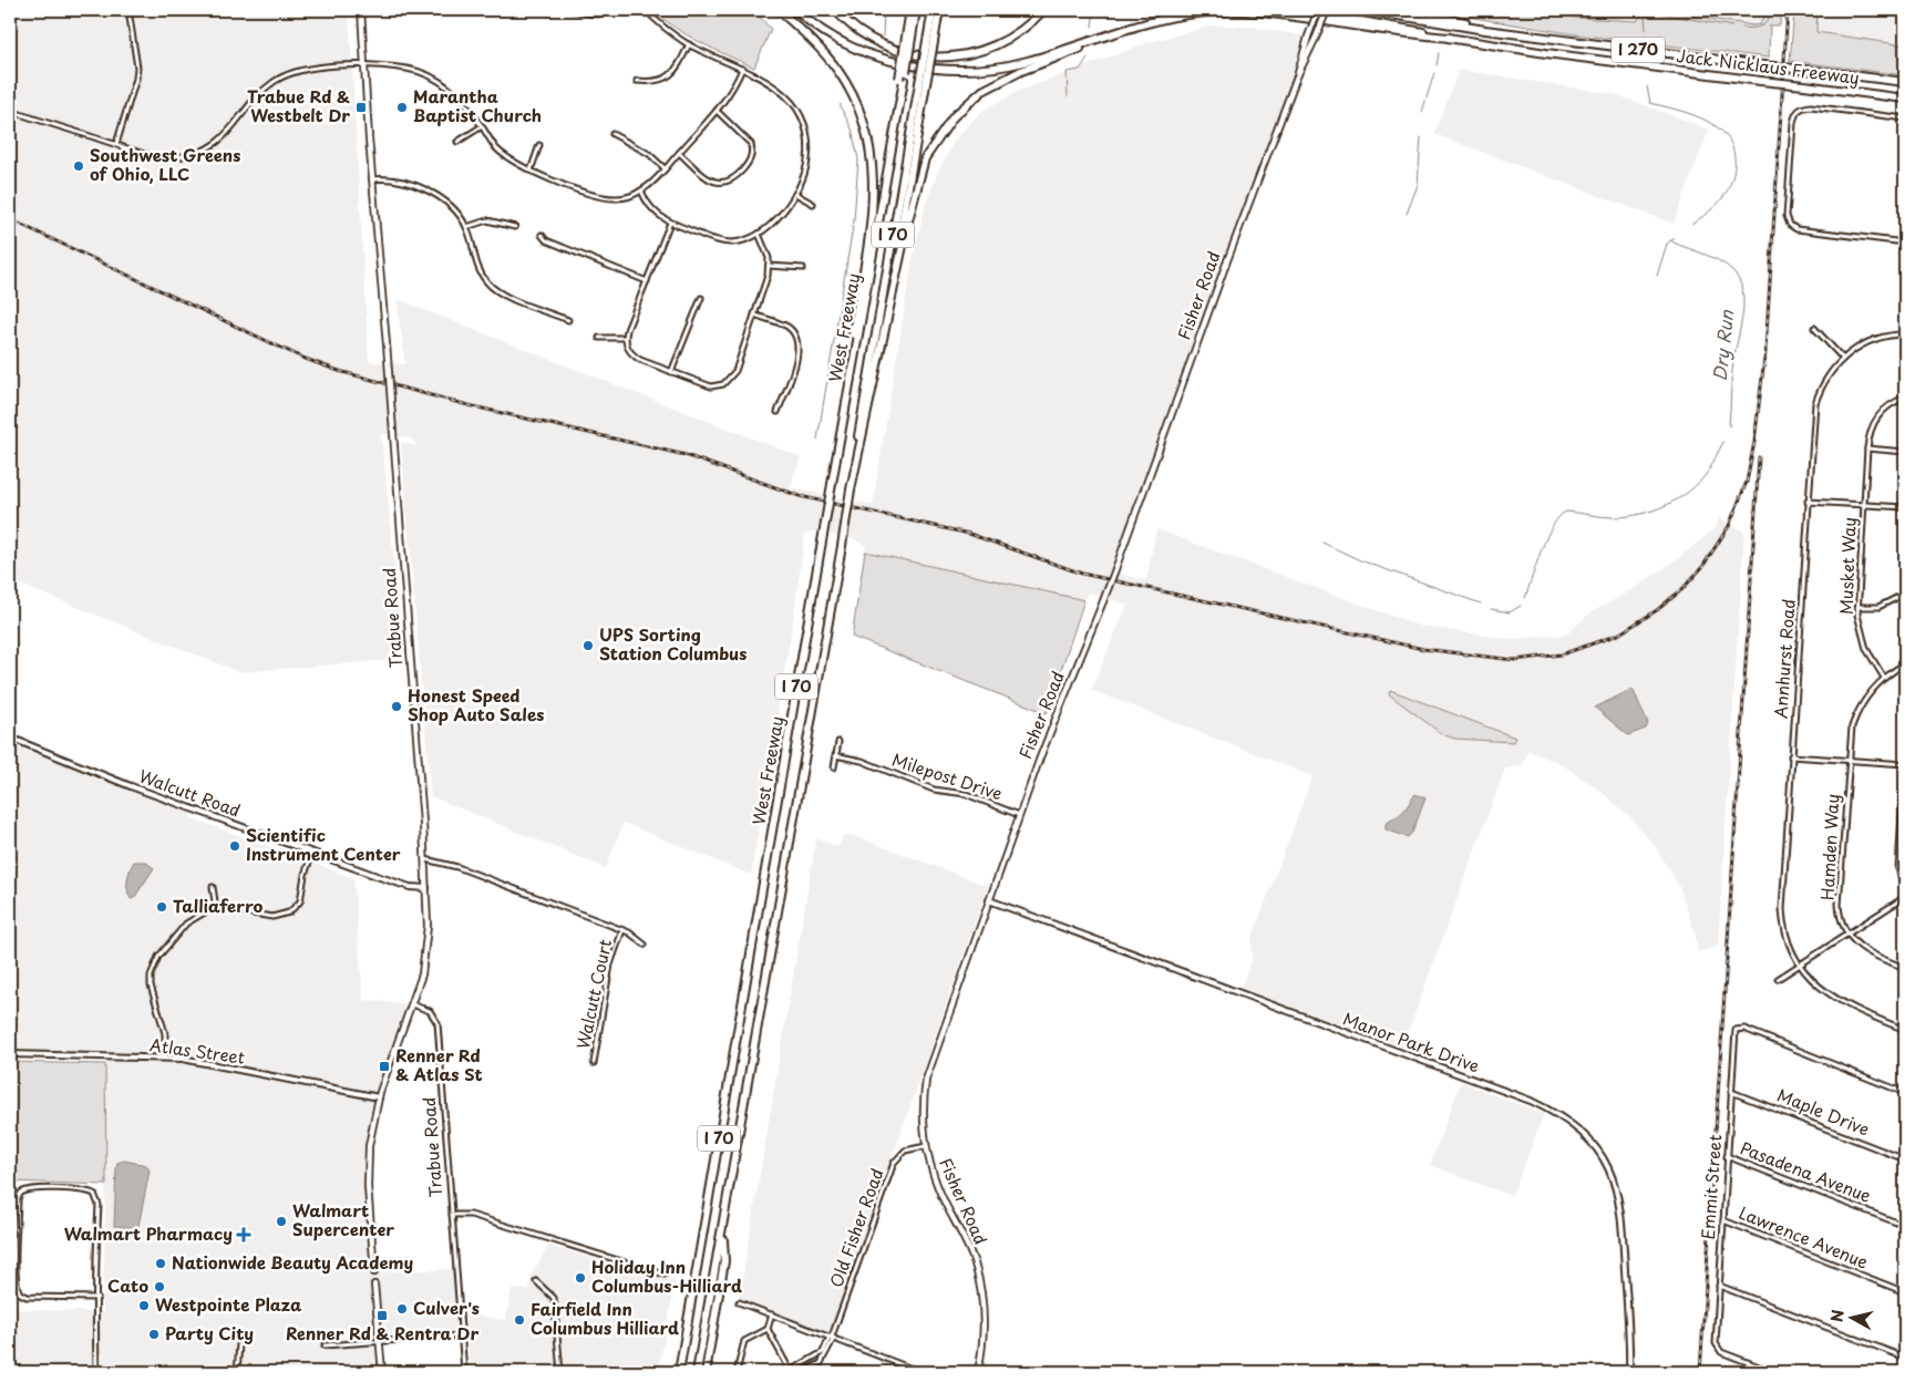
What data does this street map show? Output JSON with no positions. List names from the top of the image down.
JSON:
{
  "streets": {
    "highway": [
      "I 270",
      "Jack Nicklaus Freeway",
      "I 70",
      "West Freeway"
    ],
    "main road": ["Fisher Road", "Trabue Road"],
    "street": [
      "Musket Way",
      "Annhurst Road",
      "Milepost Drive",
      "Walcutt Road",
      "Hamden Way",
      "Walcutt Court",
      "Manor Park Drive",
      "Atlas Street",
      "Maple Drive",
      "Pasadena Avenue",
      "Emmit Street",
      "Old Fisher Road",
      "Lawrence Avenue"
    ]
  },
  "crossings": [
    ["Fisher Road", "Milepost Drive"],
    ["Fisher Road", "Manor Park Drive"],
    ["Fisher Road", "Old Fisher Road"],
    ["Musket Way", "Hamden Way"],
    ["Trabue Road", "Walcutt Road"],
    ["Maple Drive", "Emmit Street"],
    ["Pasadena Avenue", "Emmit Street"],
    ["Emmit Street", "Lawrence Avenue"]
  ],
  "water": ["Dry Run"],
  "places": {
    "transit": ["Trabue Rd & Westbelt Dr", "Renner Rd & Atlas St", "Renner Rd & Rentra Dr"],
    "other": [
      "Marantha Baptist Church",
      "Southwest Greens of Ohio, LLC",
      "UPS Sorting Station Columbus",
      "Honest Speed Shop Auto Sales",
      "Scientific Instrument Center",
      "Talliaferro",
      "Walmart Supercenter",
      "Nationwide Beauty Academy",
      "Holiday Inn Columbus-Hilliard",
      "Cato",
      "Westpointe Plaza",
      "Culver's",
      "Fairfield Inn Columbus Hilliard",
      "Party City"
    ],
    "health": ["Walmart Pharmacy"]
  },
  "north": "left"
}
